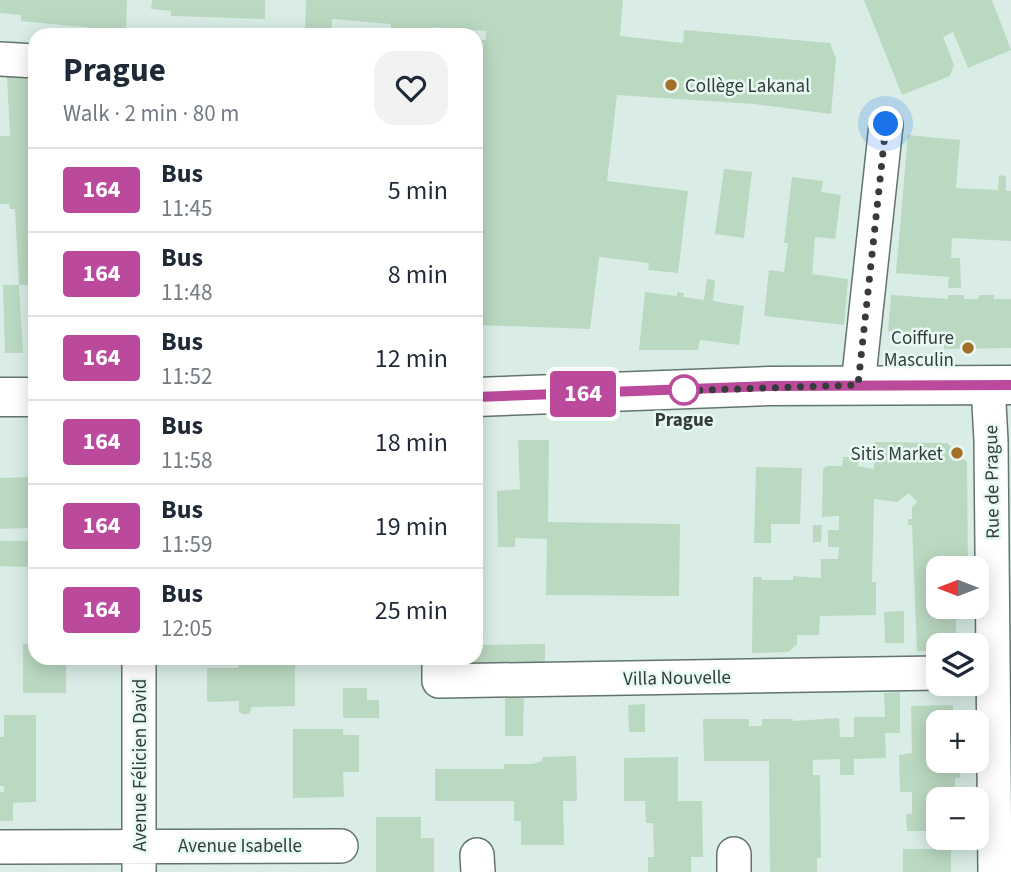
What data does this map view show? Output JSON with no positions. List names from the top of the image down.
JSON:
{
  "streets": {
    "street": [
      "Rue de Prague",
      "Villa Nouvelle",
      "Avenue Félicien David",
      "Avenue Isabelle"
    ]
  },
  "crossings": [
    ["Avenue Félicien David", "Avenue Isabelle"]
  ],
  "places": [
    "Collège Lakanal",
    "Coiffure Masculin",
    "Prague",
    "Sitis Market"
  ],
  "lines": ["bus line 164"],
  "north": "left",
  "page": {
    "on_map": "164",
    "heading": ["Prague", "Walk · 2 min · 80 m"],
    "list": [
      {
        "mark": "164",
        "name": "Bus",
        "note": "11:45",
        "value": "5 min"
      },
      {
        "mark": "164",
        "name": "Bus",
        "note": "11:48",
        "value": "8 min"
      },
      {
        "mark": "164",
        "name": "Bus",
        "note": "11:52",
        "value": "12 min"
      },
      {
        "mark": "164",
        "name": "Bus",
        "note": "11:58",
        "value": "18 min"
      },
      {
        "mark": "164",
        "name": "Bus",
        "note": "11:59",
        "value": "19 min"
      },
      {
        "mark": "164",
        "name": "Bus",
        "note": "12:05",
        "value": "25 min"
      }
    ],
    "map_buttons": ["+", "−"]
  }
}
